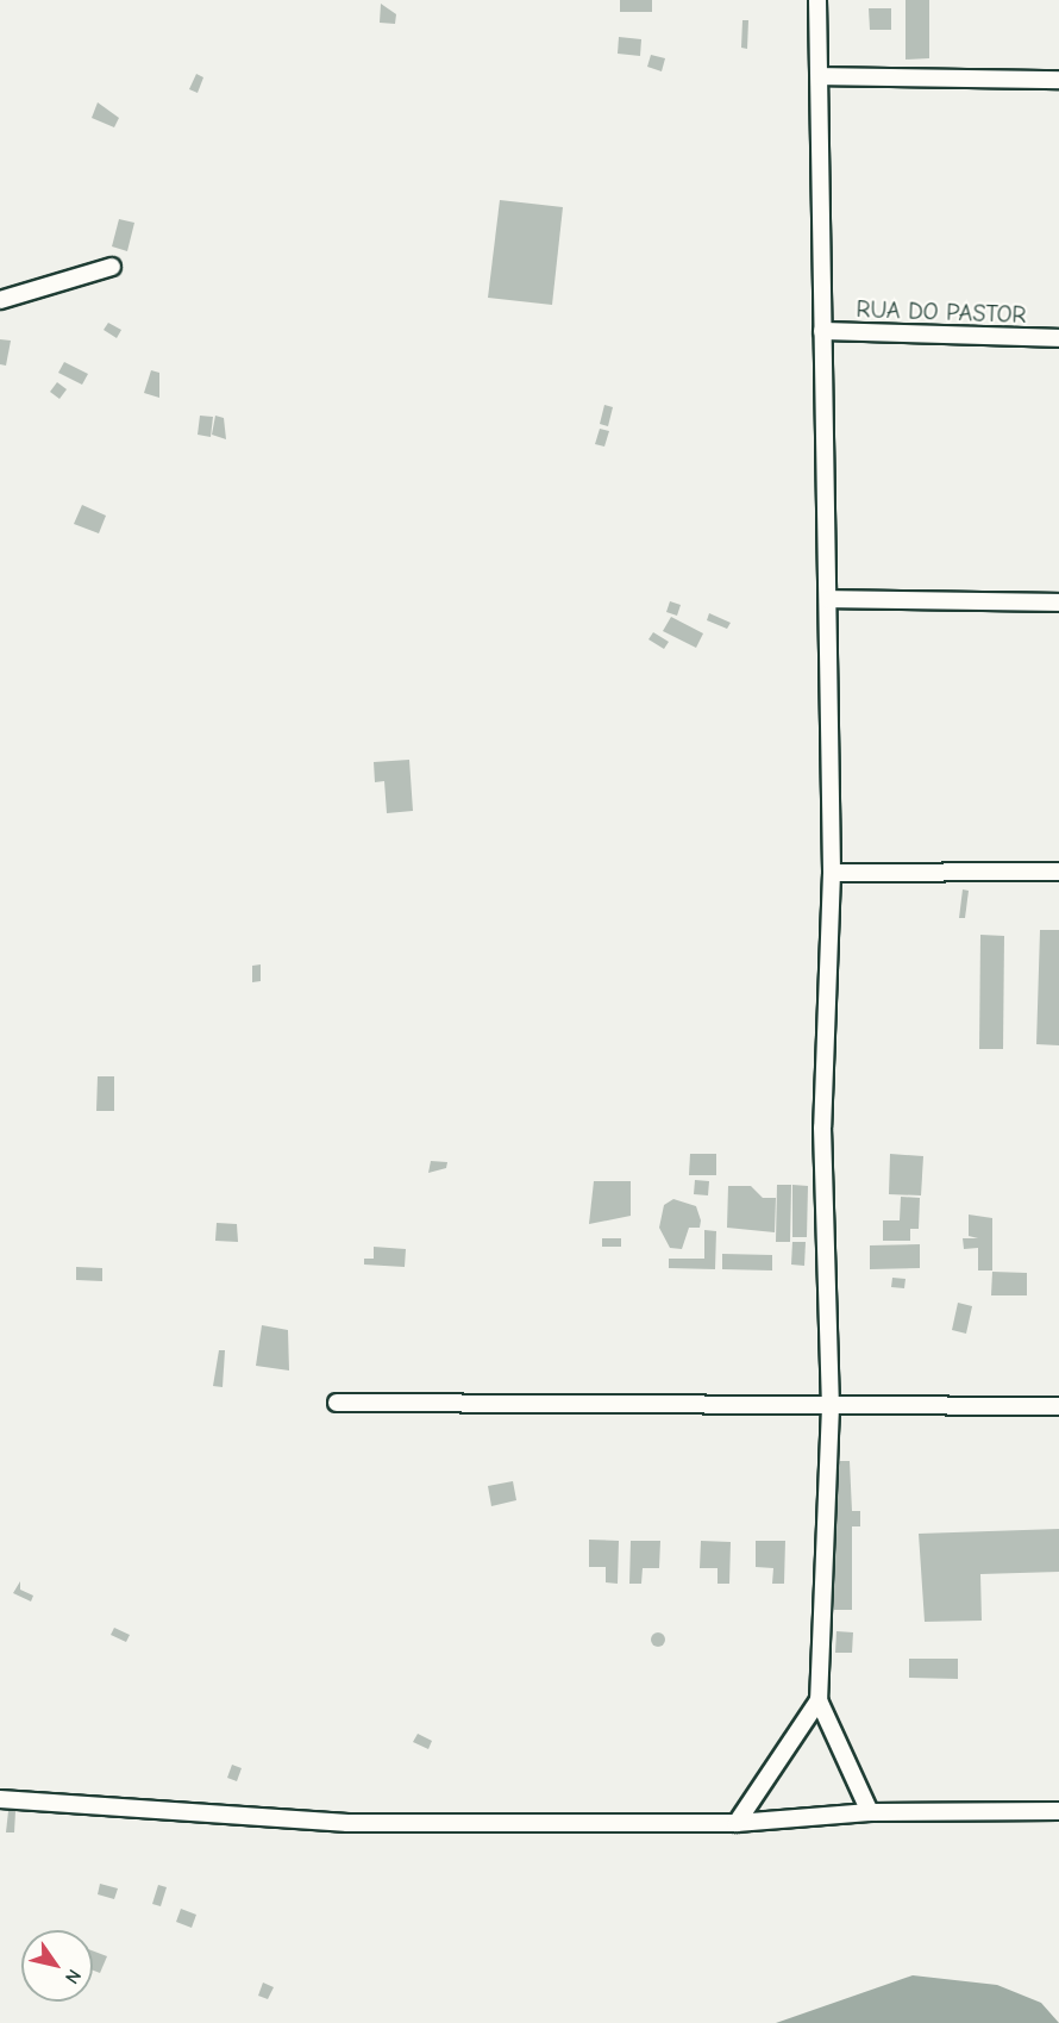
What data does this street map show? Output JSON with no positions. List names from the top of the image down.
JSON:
{
  "streets": {
    "street": ["RUA DO PASTOR"]
  },
  "north": "bottom right"
}
